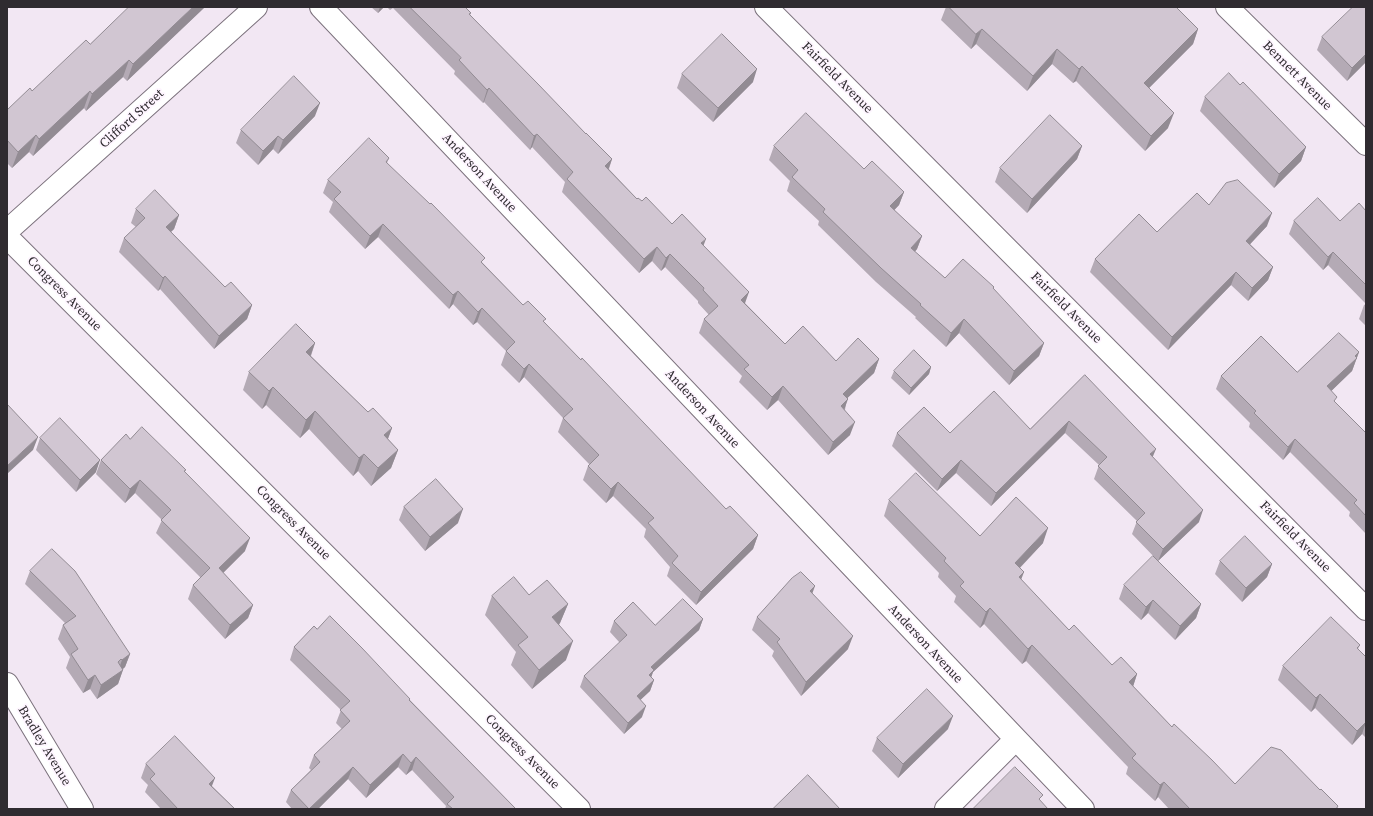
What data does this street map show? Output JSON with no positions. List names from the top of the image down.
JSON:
{
  "streets": {
    "street": [
      "Bennett Avenue",
      "Fairfield Avenue",
      "Clifford Street",
      "Anderson Avenue",
      "Congress Avenue",
      "Bradley Avenue"
    ]
  }
}
